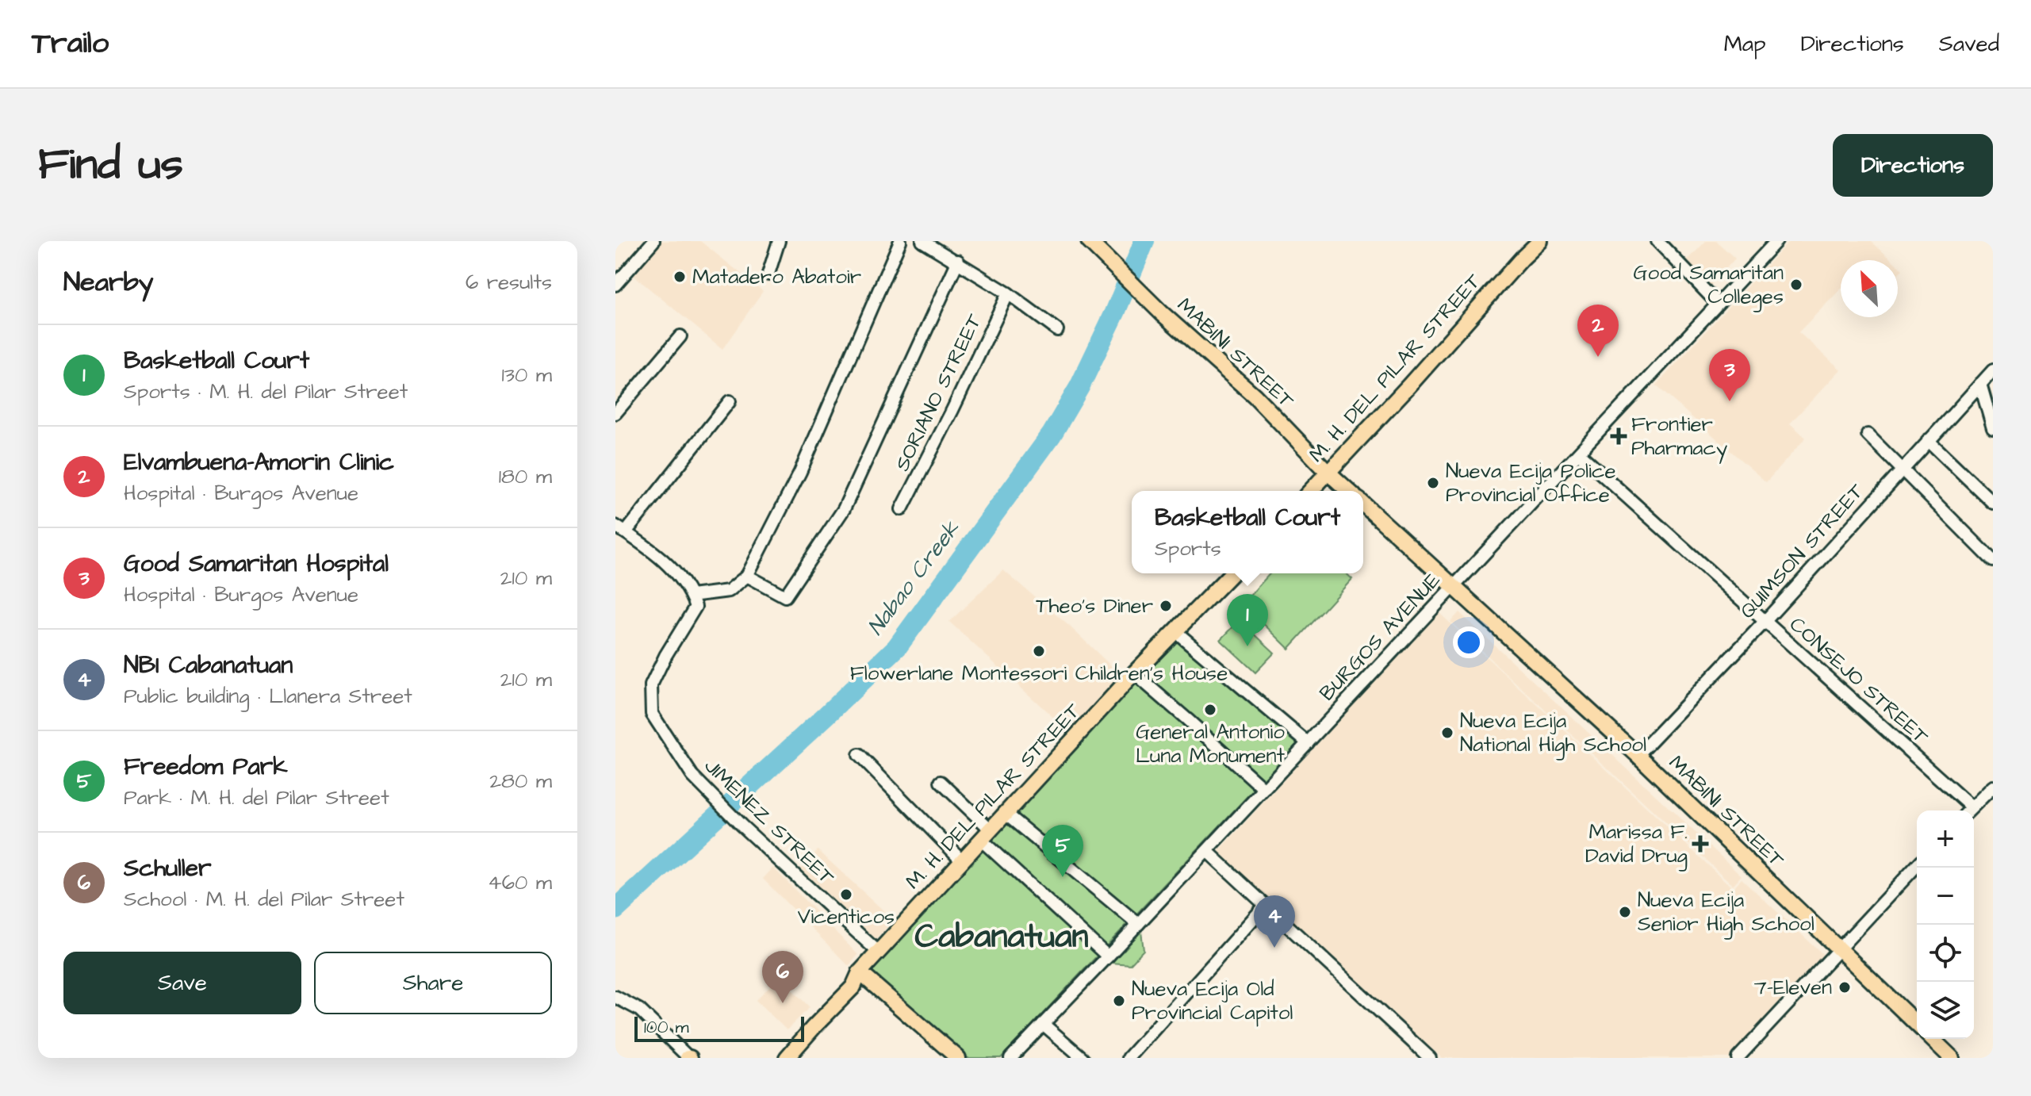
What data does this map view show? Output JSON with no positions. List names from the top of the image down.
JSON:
{
  "streets": {
    "main road": ["MABINI STREET", "M. H. DEL PILAR STREET"],
    "street": [
      "SORIANO STREET",
      "QUIMSON STREET",
      "BURGOS AVENUE",
      "CONSEJO STREET",
      "JIMENEZ STREET"
    ]
  },
  "crossings": [
    ["MABINI STREET", "M. H. DEL PILAR STREET"],
    ["MABINI STREET", "QUIMSON STREET"],
    ["MABINI STREET", "BURGOS AVENUE"],
    ["M. H. DEL PILAR STREET", "JIMENEZ STREET"],
    ["QUIMSON STREET", "CONSEJO STREET"],
    ["BURGOS AVENUE", "CONSEJO STREET"]
  ],
  "districts": ["Cabanatuan"],
  "water": ["Nabao Creek"],
  "places": {
    "other": [
      "Matadero Abatoir",
      "Good Samaritan Colleges",
      "Nueva Ecija Police Provincial Office",
      "Theo's Diner",
      "Flowerlane Montessori Children's House",
      "General Antonio Luna Monument",
      "Nueva Ecija National High School",
      "Vicenticos",
      "Nueva Ecija Senior High School",
      "7-Eleven",
      "Nueva Ecija Old Provincial Capitol"
    ],
    "health": ["Frontier Pharmacy", "Marissa F. David Drug"]
  },
  "scale_bar": "100 m",
  "north": "top left",
  "page": {
    "header": "Trailo",
    "nav": ["Map", "Directions", "Saved"],
    "title": "Find us",
    "buttons": [
      "Directions",
      ["Save", "Share"]
    ],
    "heading": ["Nearby", "6 results"],
    "pins": [
      "2",
      "3",
      "1",
      "5",
      "4",
      "6"
    ],
    "list": [
      {
        "mark": "1",
        "name": "Basketball Court",
        "note": "Sports · M. H. del Pilar Street",
        "value": "130 m"
      },
      {
        "mark": "2",
        "name": "Elvambuena-Amorin Clinic",
        "note": "Hospital · Burgos Avenue",
        "value": "180 m"
      },
      {
        "mark": "3",
        "name": "Good Samaritan Hospital",
        "note": "Hospital · Burgos Avenue",
        "value": "210 m"
      },
      {
        "mark": "4",
        "name": "NBI Cabanatuan",
        "note": "Public building · Llanera Street",
        "value": "210 m"
      },
      {
        "mark": "5",
        "name": "Freedom Park",
        "note": "Park · M. H. del Pilar Street",
        "value": "280 m"
      },
      {
        "mark": "6",
        "name": "Schuller",
        "note": "School · M. H. del Pilar Street",
        "value": "460 m"
      }
    ],
    "popup": ["Basketball Court", "Sports"],
    "map_buttons": ["+", "−"],
    "scale": "100 m"
  }
}
